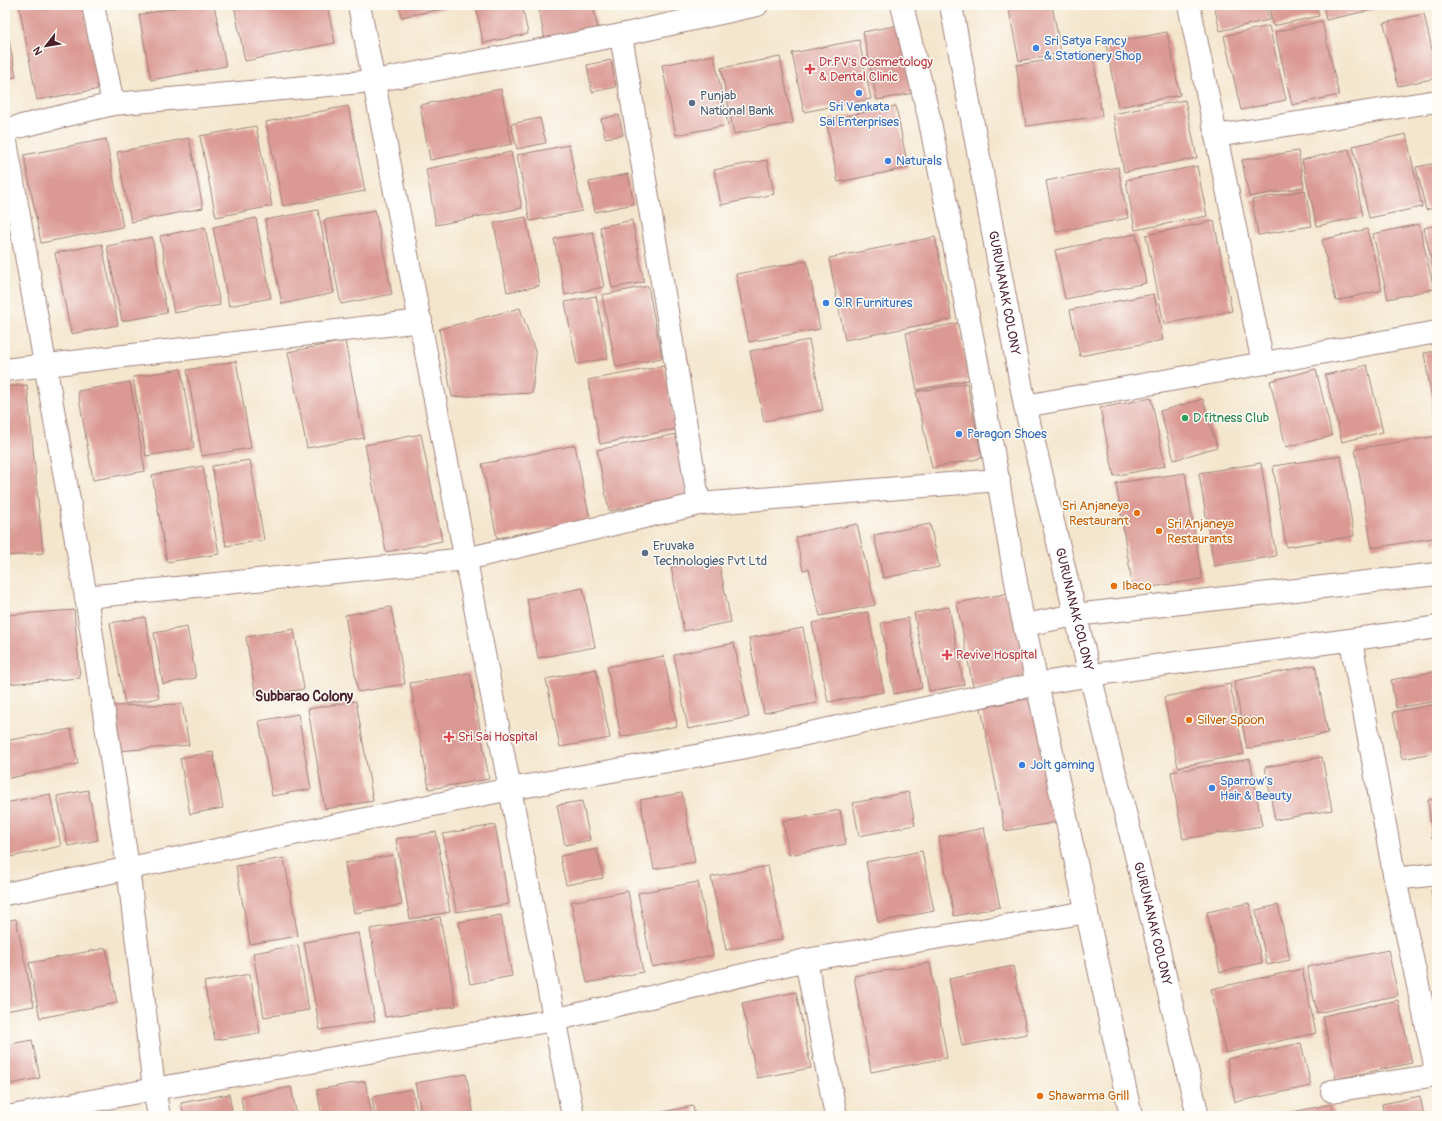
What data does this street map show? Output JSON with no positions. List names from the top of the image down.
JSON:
{
  "streets": {
    "street": ["GURUNANAK COLONY"]
  },
  "districts": ["Subbarao Colony"],
  "places": {
    "other": [
      "Sri Satya Fancy & Stationery Shop",
      "Sri Venkata Sai Enterprises",
      "Punjab National Bank",
      "Naturals",
      "G.R Furnitures",
      "D fitness Club",
      "Paragon Shoes",
      "Sri Anjaneya Restaurant",
      "Sri Anjaneya Restaurants",
      "Eruvaka Technologies Pvt Ltd",
      "Ibaco",
      "Silver Spoon",
      "Jolt gaming",
      "Sparrow's Hair & Beauty",
      "Shawarma Grill"
    ],
    "health": ["Dr.PV's Cosmetology & Dental Clinic", "Revive Hospital", "Sri Sai Hospital"]
  },
  "north": "bottom left"
}
